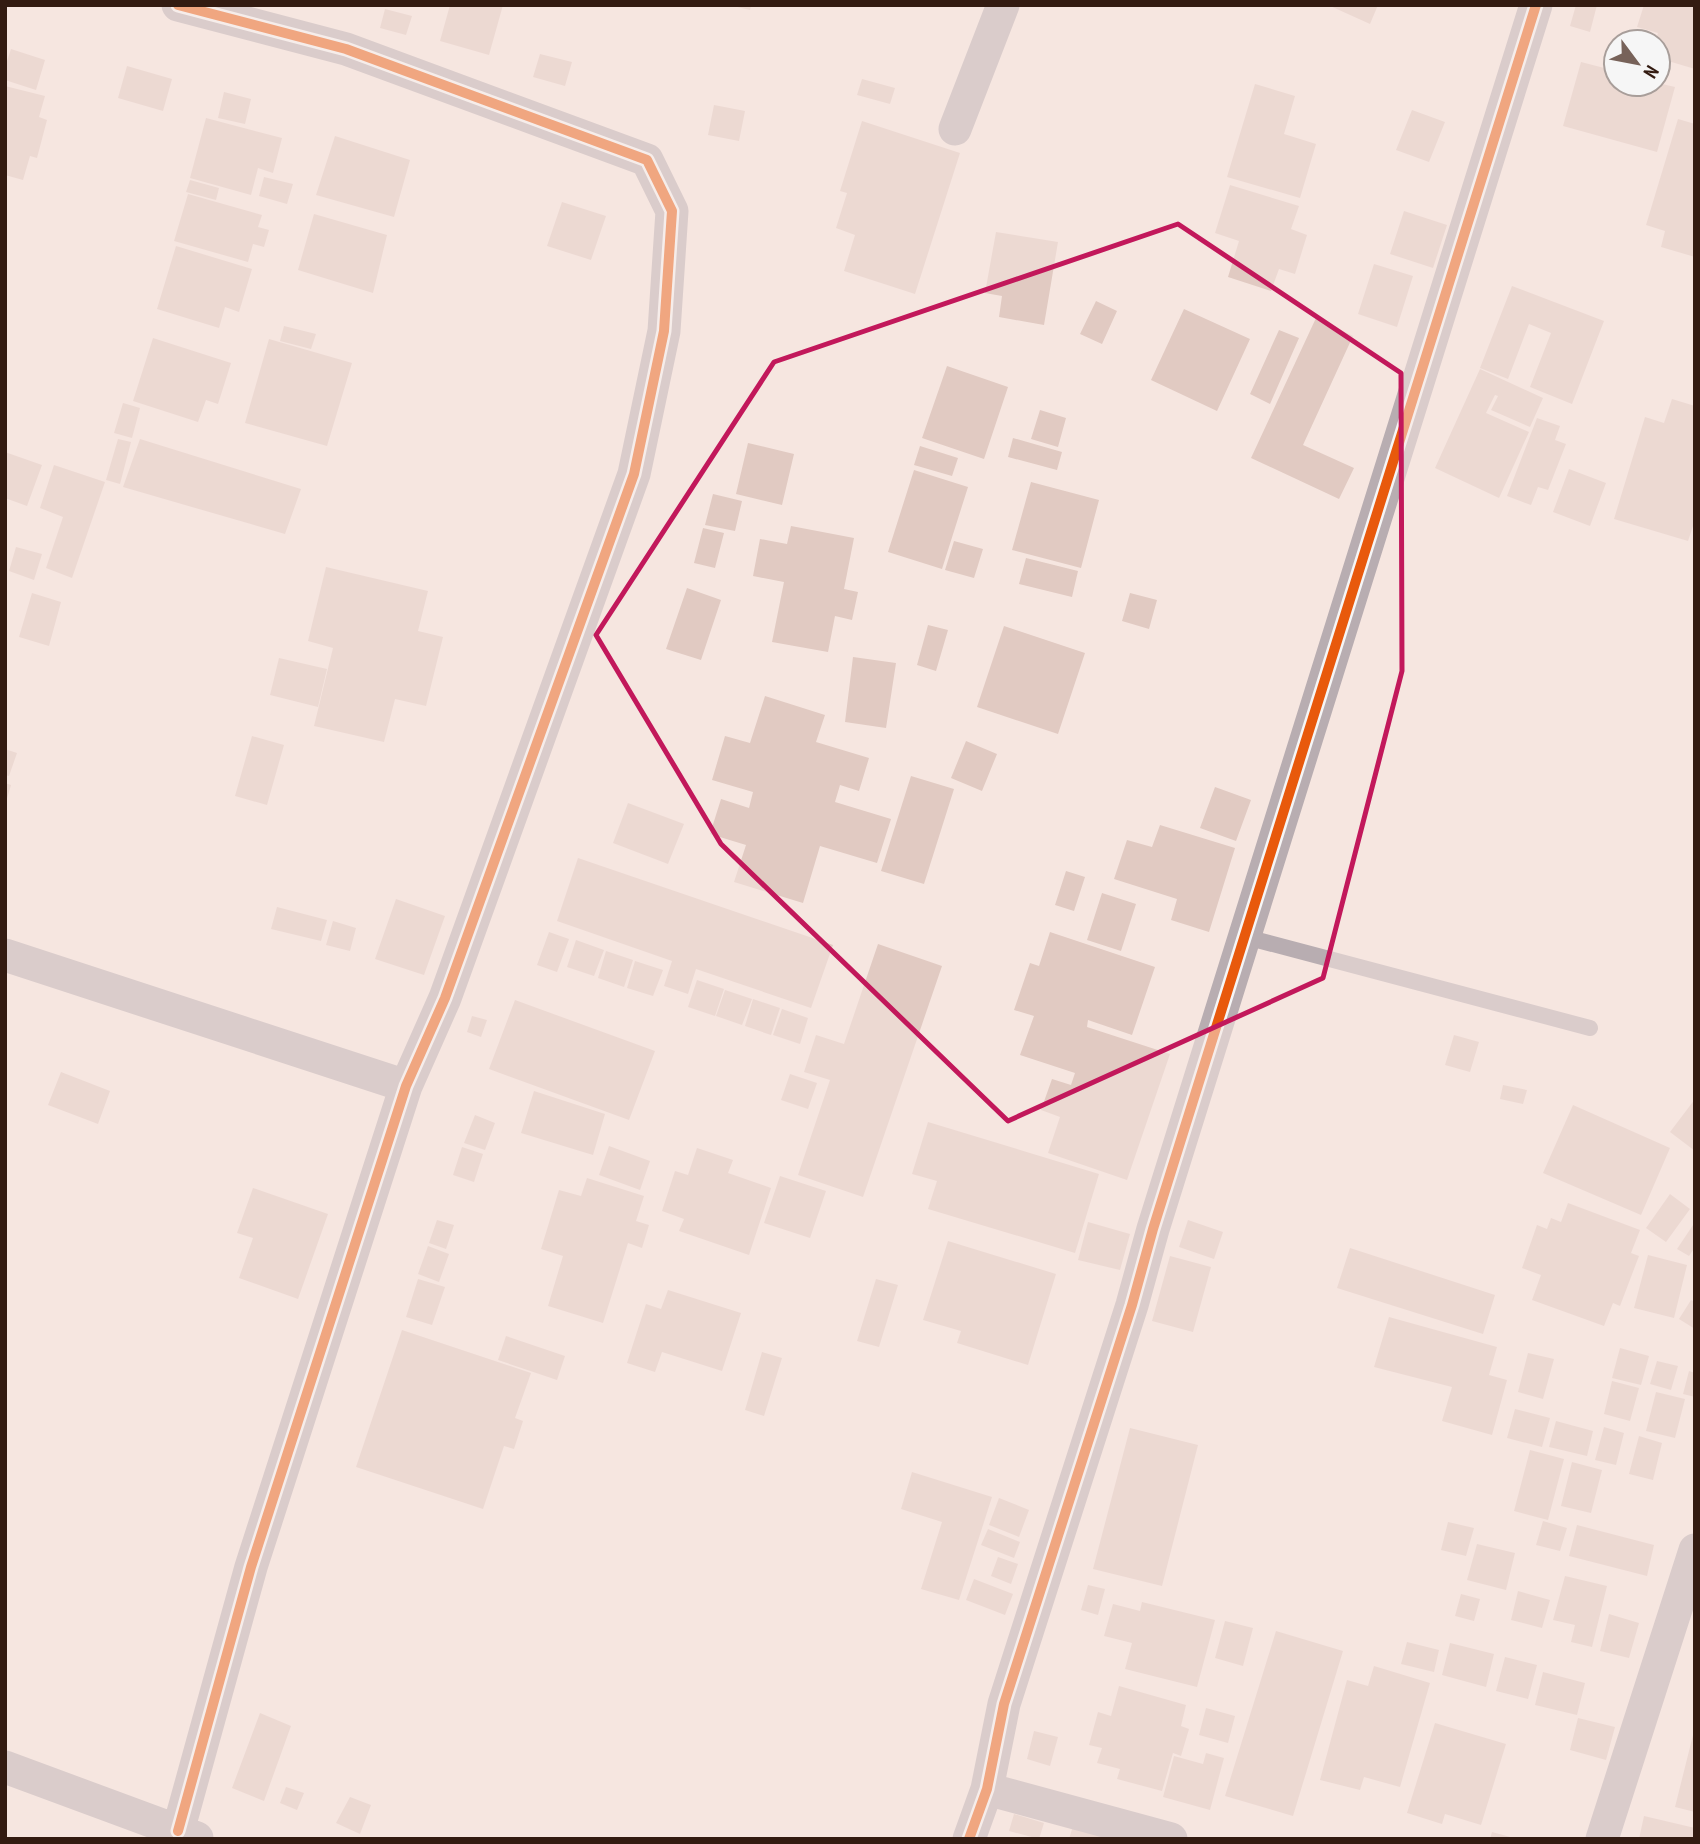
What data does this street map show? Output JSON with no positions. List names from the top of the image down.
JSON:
{
  "north": "bottom right"
}
